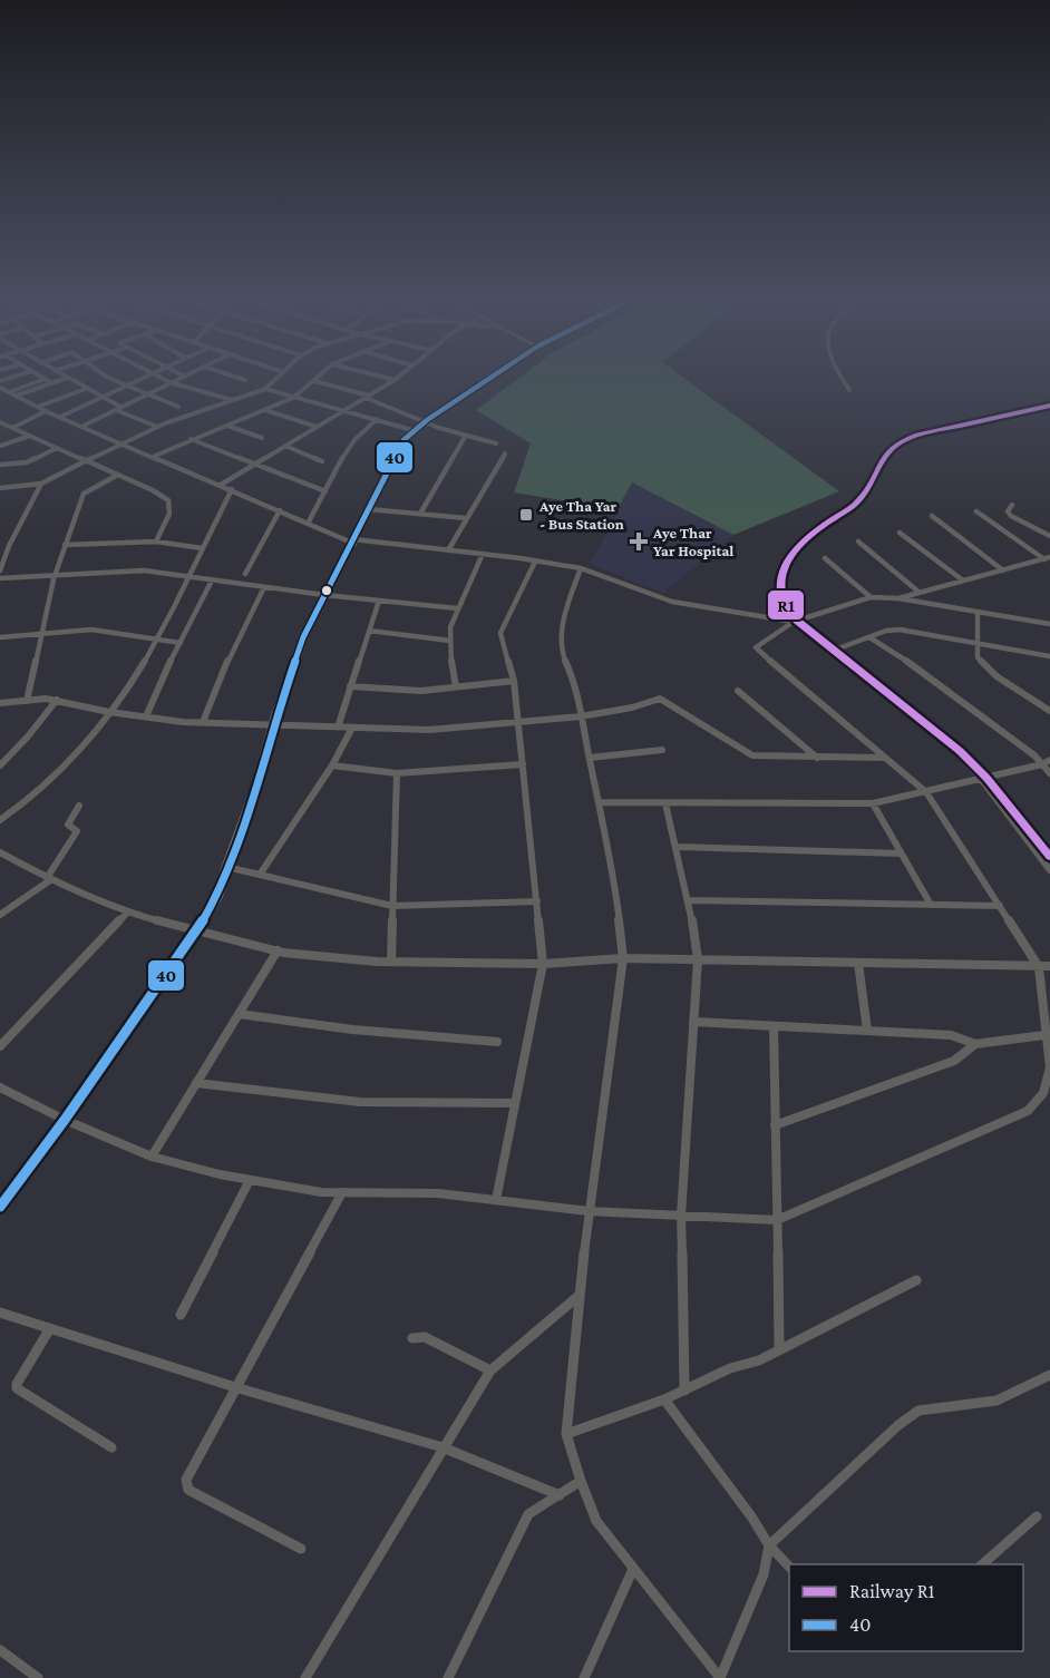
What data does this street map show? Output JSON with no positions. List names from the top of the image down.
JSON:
{
  "places": {
    "transit": ["Aye Tha Yar - Bus Station"],
    "health": ["Aye Thar Yar Hospital"]
  },
  "lines": ["transit line 40", "rail line R1"],
  "legend": ["Railway R1", "40"]
}
